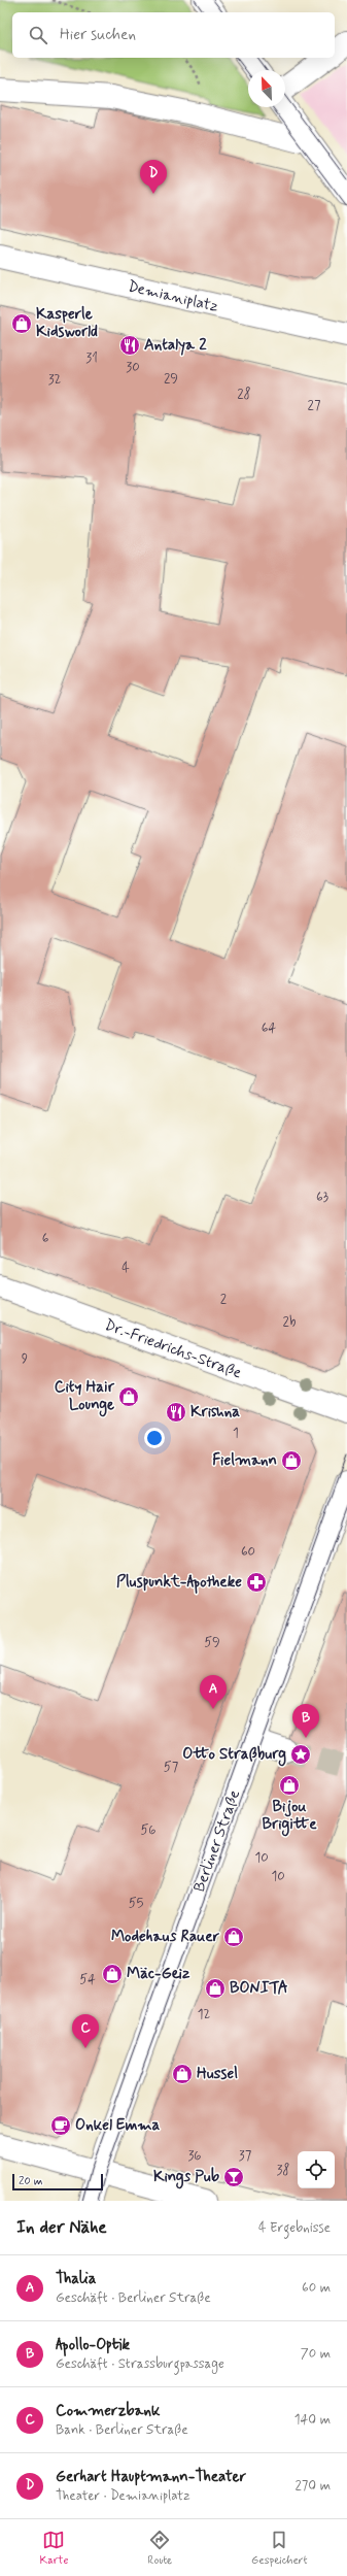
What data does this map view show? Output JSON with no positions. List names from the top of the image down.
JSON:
{
  "streets": {
    "street": ["Demianiplatz", "Dr.-Friedrichs-Straße", "Berliner Straße"]
  },
  "places": {
    "shop": [
      "Kasperle Kidsworld",
      "City Hair Lounge",
      "Fielmann",
      "Bijou Brigitte",
      "Modehaus Rauer",
      "Mäc-Geiz",
      "BONITA",
      "Hussel"
    ],
    "restaurant": ["Antalya 2", "Krishna"],
    "pharmacy": ["Pluspunkt-Apotheke"],
    "place": ["Otto Straßburg"],
    "cafe": ["Onkel Emma"],
    "bar": ["Kings Pub"]
  },
  "house_numbers": [
    "31",
    "30",
    "29",
    "32",
    "28",
    "27",
    "64",
    "63",
    "6",
    "4",
    "2",
    "2b",
    "9",
    "1",
    "60",
    "59",
    "57",
    "56",
    "10",
    "10",
    "55",
    "54",
    "12",
    "36",
    "37",
    "38"
  ],
  "scale_bar": "20 m",
  "north": "top left",
  "page": {
    "search": "Hier suchen",
    "pins": [
      "D",
      "A",
      "B",
      "C"
    ],
    "scale": "20 m",
    "heading": ["In der Nähe", "4 Ergebnisse"],
    "list": [
      {
        "mark": "A",
        "name": "Thalia",
        "note": "Geschäft · Berliner Straße",
        "value": "60 m"
      },
      {
        "mark": "B",
        "name": "Apollo-Optik",
        "note": "Geschäft · Strassburgpassage",
        "value": "70 m"
      },
      {
        "mark": "C",
        "name": "Commerzbank",
        "note": "Bank · Berliner Straße",
        "value": "140 m"
      },
      {
        "mark": "D",
        "name": "Gerhart Hauptmann-Theater",
        "note": "Theater · Demianiplatz",
        "value": "270 m"
      }
    ],
    "nav": ["Karte", "Route", "Gespeichert"]
  }
}
